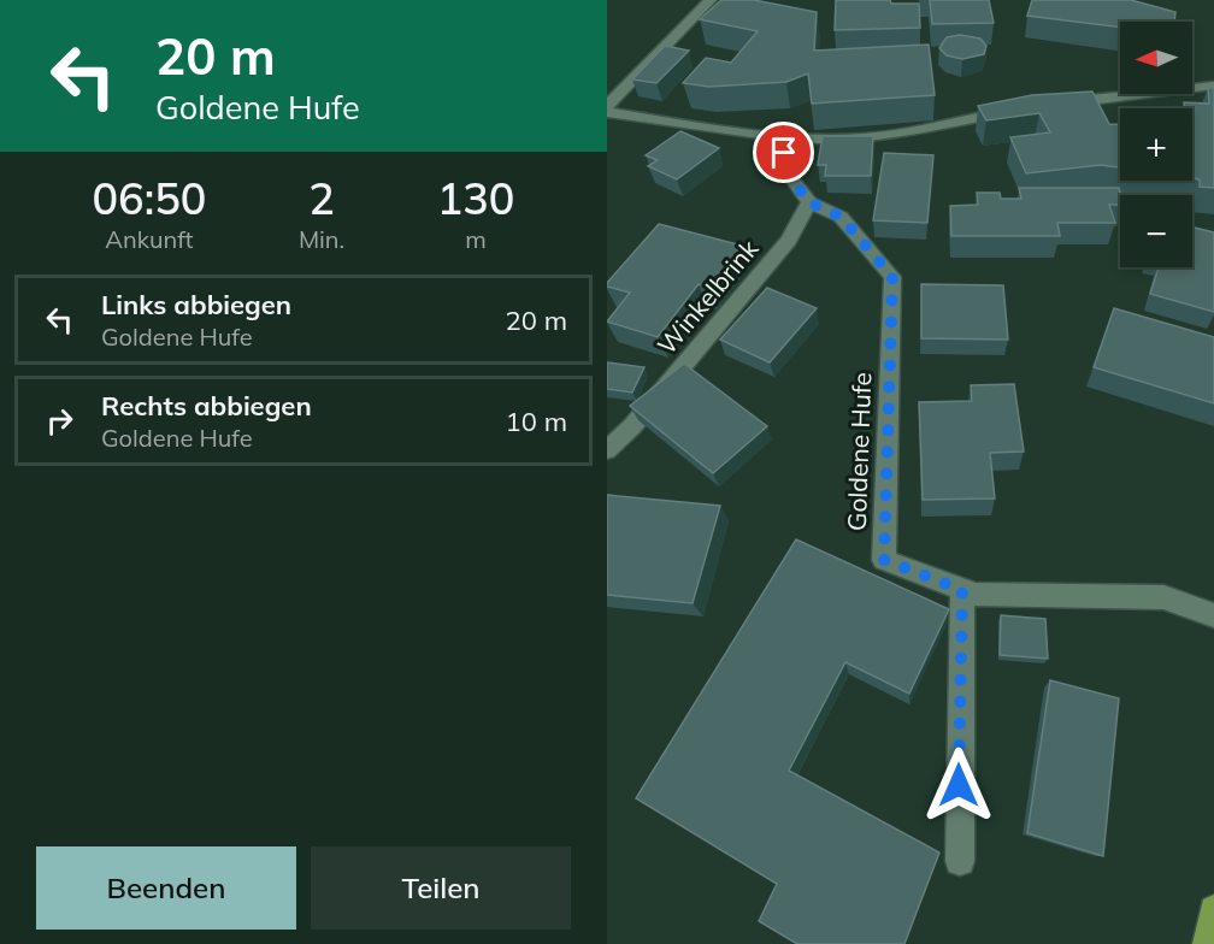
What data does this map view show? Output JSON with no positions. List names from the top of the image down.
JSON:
{
  "streets": {
    "street": ["Winkelbrink", "Goldene Hufe"]
  },
  "crossings": [
    ["Winkelbrink", "Goldene Hufe"]
  ],
  "north": "left",
  "page": {
    "turn": ["20 m", "Goldene Hufe"],
    "map_buttons": ["+", "−"],
    "eta": [
      "06:50",
      "Ankunft",
      "2",
      "Min.",
      "130",
      "m"
    ],
    "list": [
      {
        "name": "Links abbiegen",
        "note": "Goldene Hufe",
        "value": "20 m"
      },
      {
        "name": "Rechts abbiegen",
        "note": "Goldene Hufe",
        "value": "10 m"
      }
    ],
    "buttons": ["Beenden", "Teilen"]
  }
}
